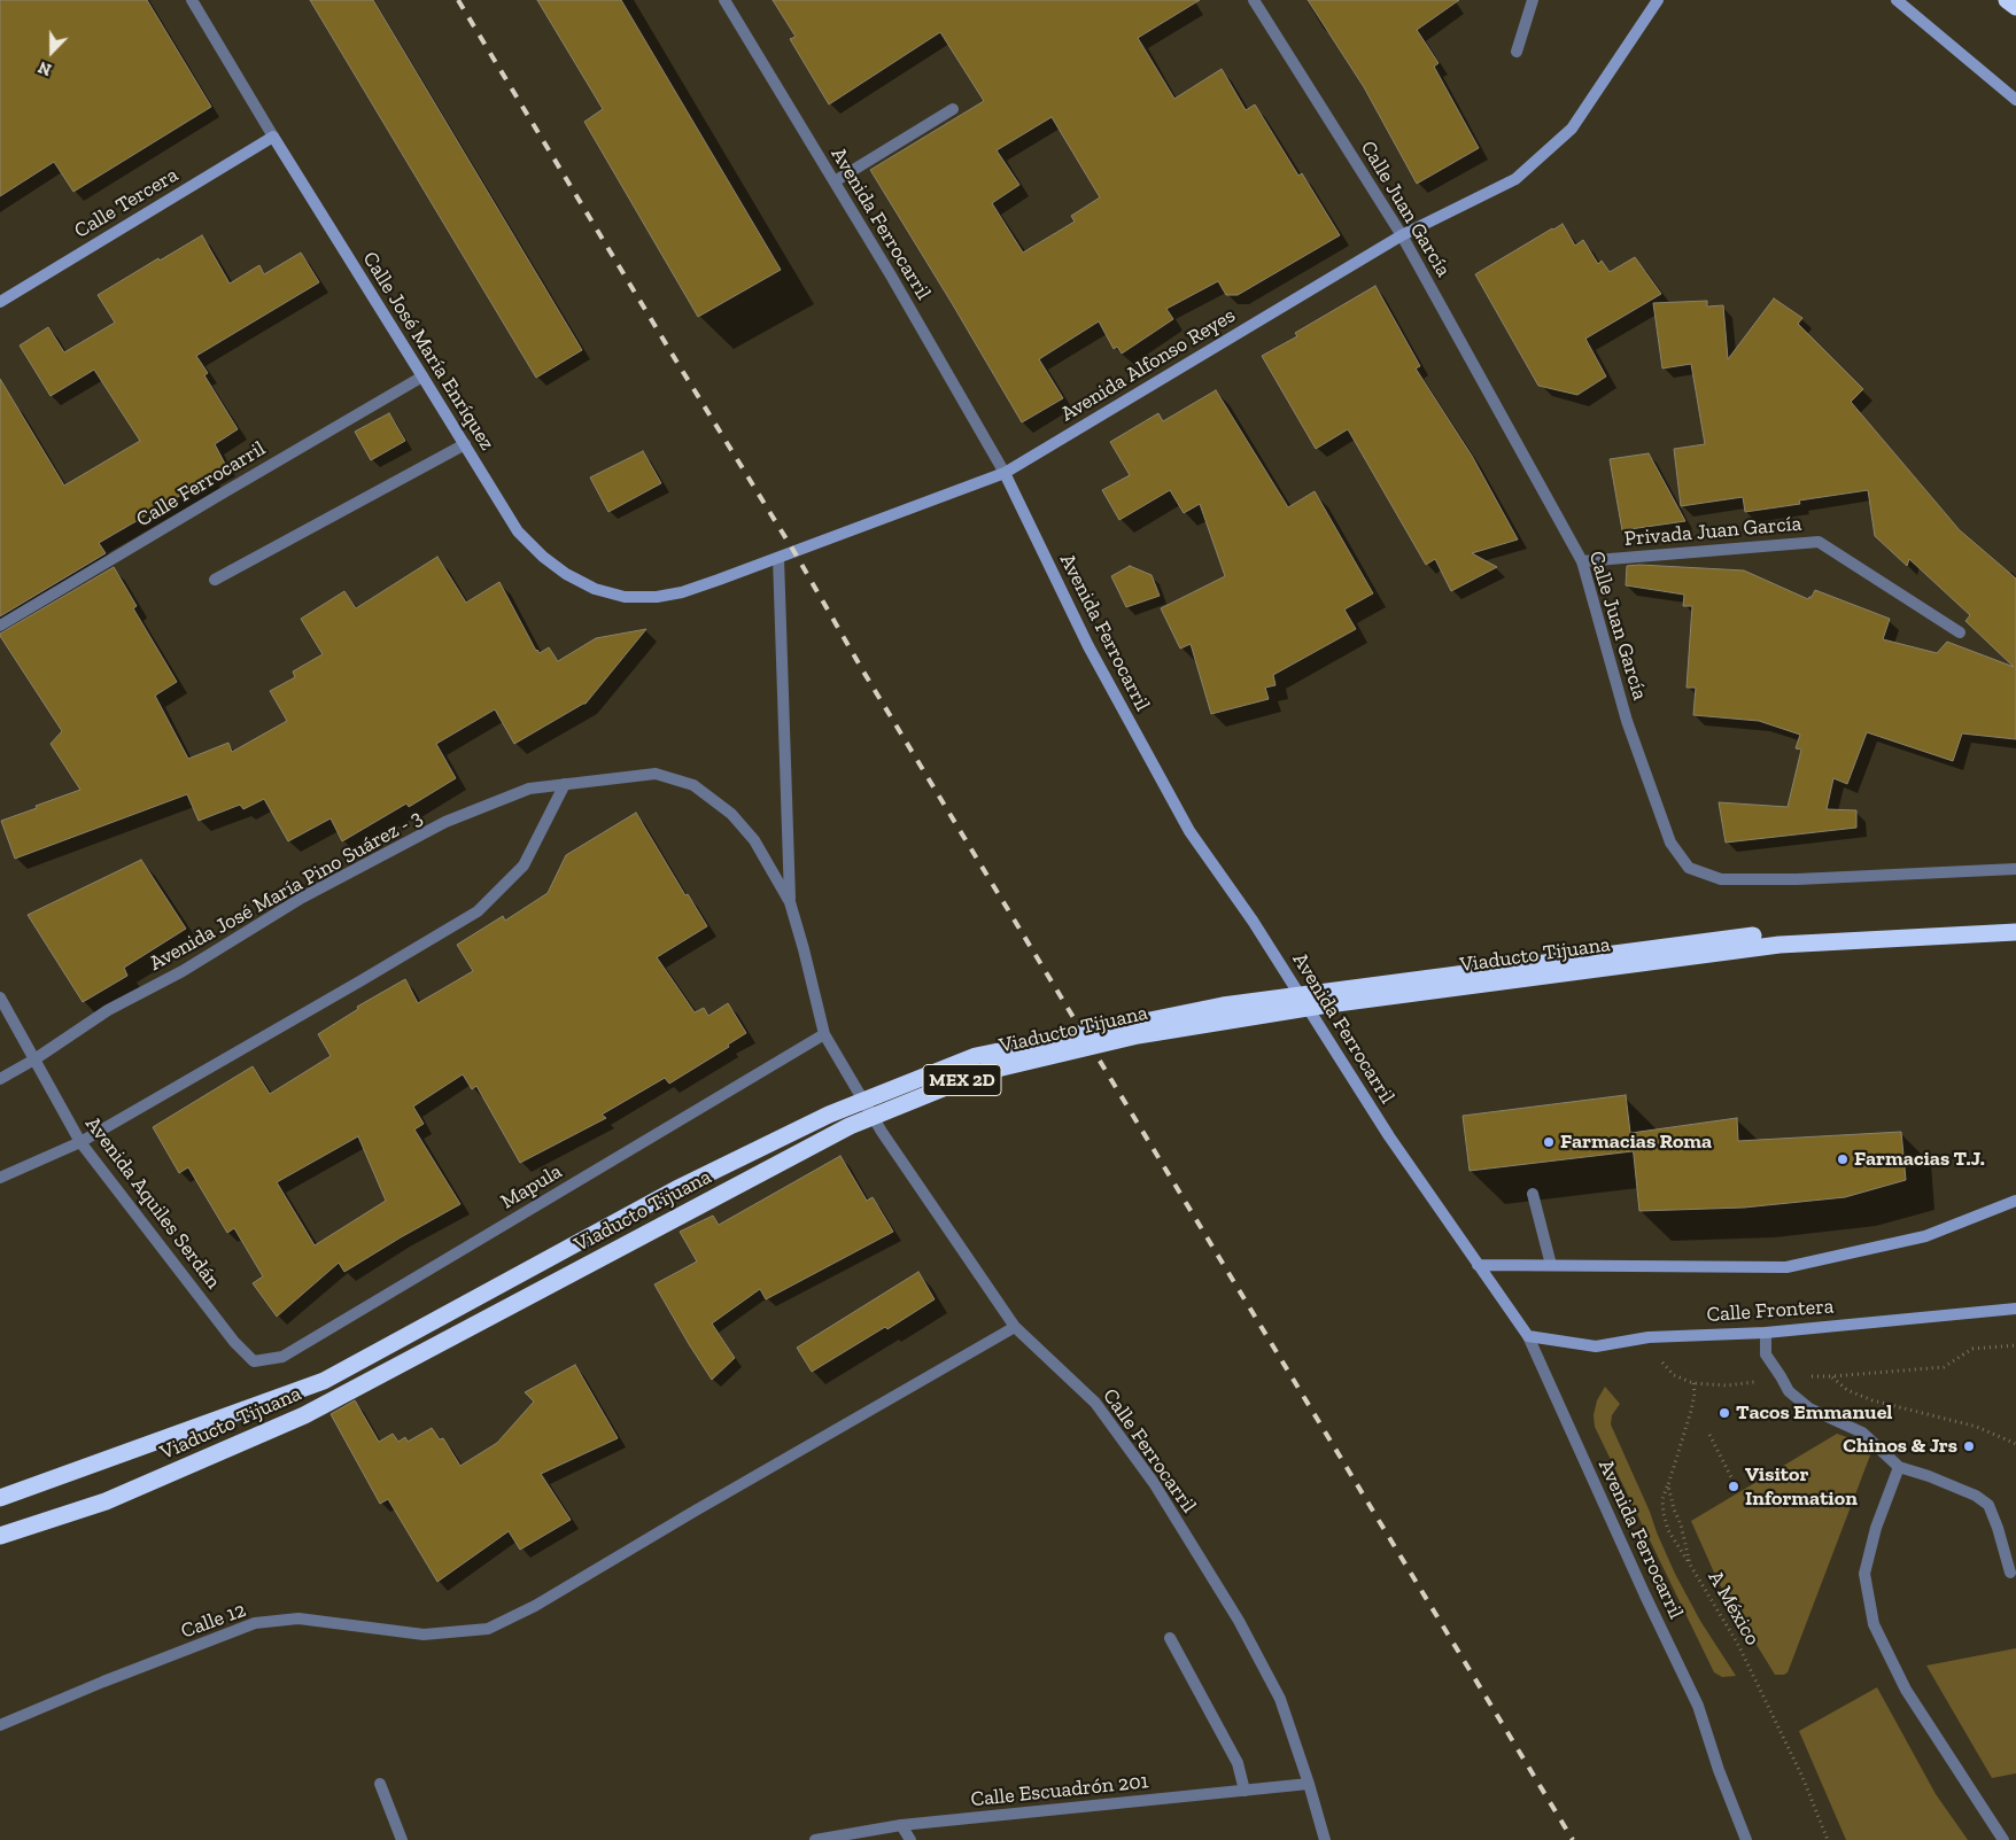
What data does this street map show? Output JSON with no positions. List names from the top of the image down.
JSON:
{
  "streets": {
    "highway": ["Viaducto Tijuana", "MEX 2D"],
    "street": [
      "Calle Tercera",
      "Calle Juan García",
      "Avenida Ferrocarril",
      "Calle José María Enríquez",
      "Avenida Alfonso Reyes",
      "Calle Ferrocarril",
      "Privada Juan García",
      "Avenida José María Pino Suárez - 3",
      "Mapula",
      "Avenida Aquiles Serdán",
      "Calle Frontera",
      "Calle 12",
      "Calle Escuadrón 201"
    ],
    "path": ["A México"]
  },
  "crossings": [
    ["Calle Tercera", "Calle José María Enríquez"],
    ["Calle Juan García", "Avenida Alfonso Reyes"],
    ["Calle Juan García", "Privada Juan García"],
    ["Avenida Ferrocarril", "Avenida Alfonso Reyes"],
    ["Avenida Ferrocarril", "Calle Frontera"],
    ["Calle José María Enríquez", "Avenida Alfonso Reyes"],
    ["Calle José María Enríquez", "Calle Ferrocarril"],
    ["Calle Ferrocarril", "Avenida José María Pino Suárez - 3"],
    ["Calle Ferrocarril", "Mapula"],
    ["Calle Ferrocarril", "Calle 12"],
    ["Calle Ferrocarril", "Calle Escuadrón 201"],
    ["Avenida José María Pino Suárez - 3", "Mapula"],
    ["Avenida José María Pino Suárez - 3", "Avenida Aquiles Serdán"],
    ["Mapula", "Avenida Aquiles Serdán"]
  ],
  "places": [
    "Farmacias Roma",
    "Farmacias T.J.",
    "Tacos Emmanuel",
    "Chinos & Jrs",
    "Visitor Information"
  ],
  "north": "bottom"
}
